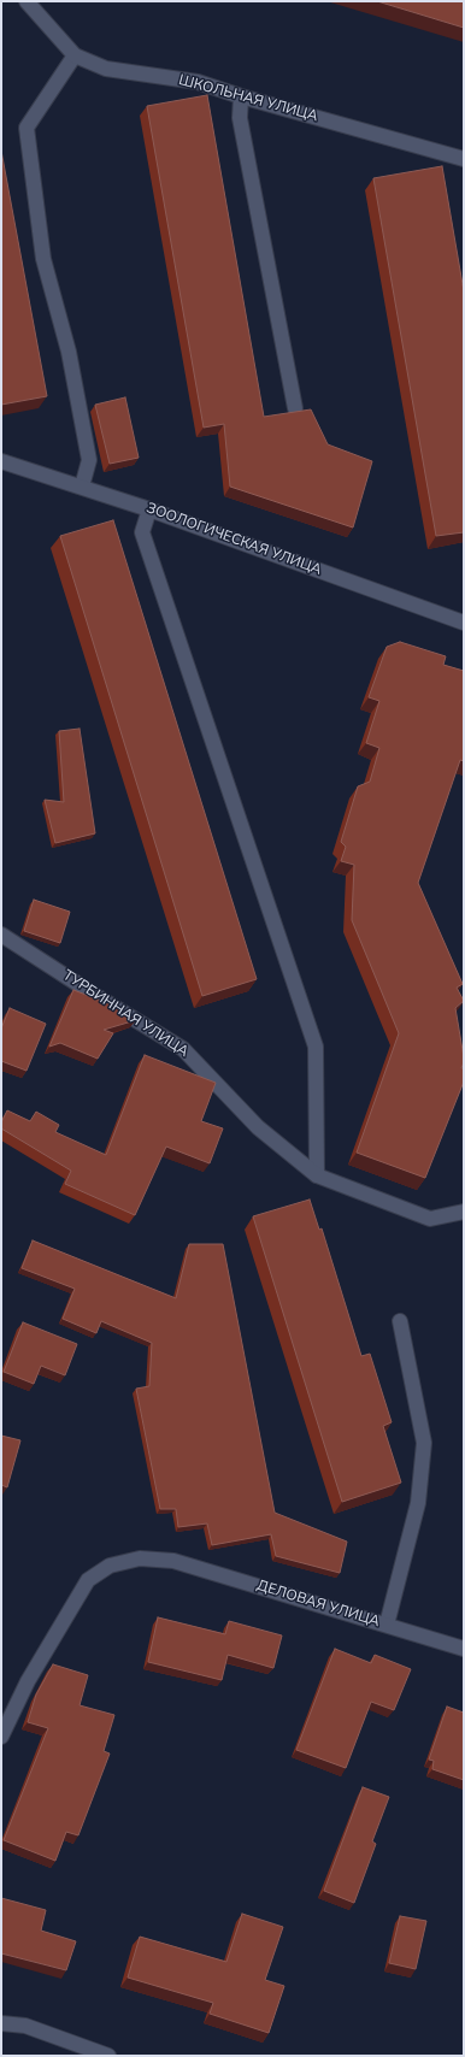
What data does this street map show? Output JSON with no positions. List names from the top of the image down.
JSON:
{
  "streets": {
    "street": [
      "ШКОЛЬНАЯ УЛИЦА",
      "ЗООЛОГИЧЕСКАЯ УЛИЦА",
      "ТУРБИННАЯ УЛИЦА",
      "ДЕЛОВАЯ УЛИЦА"
    ]
  }
}
